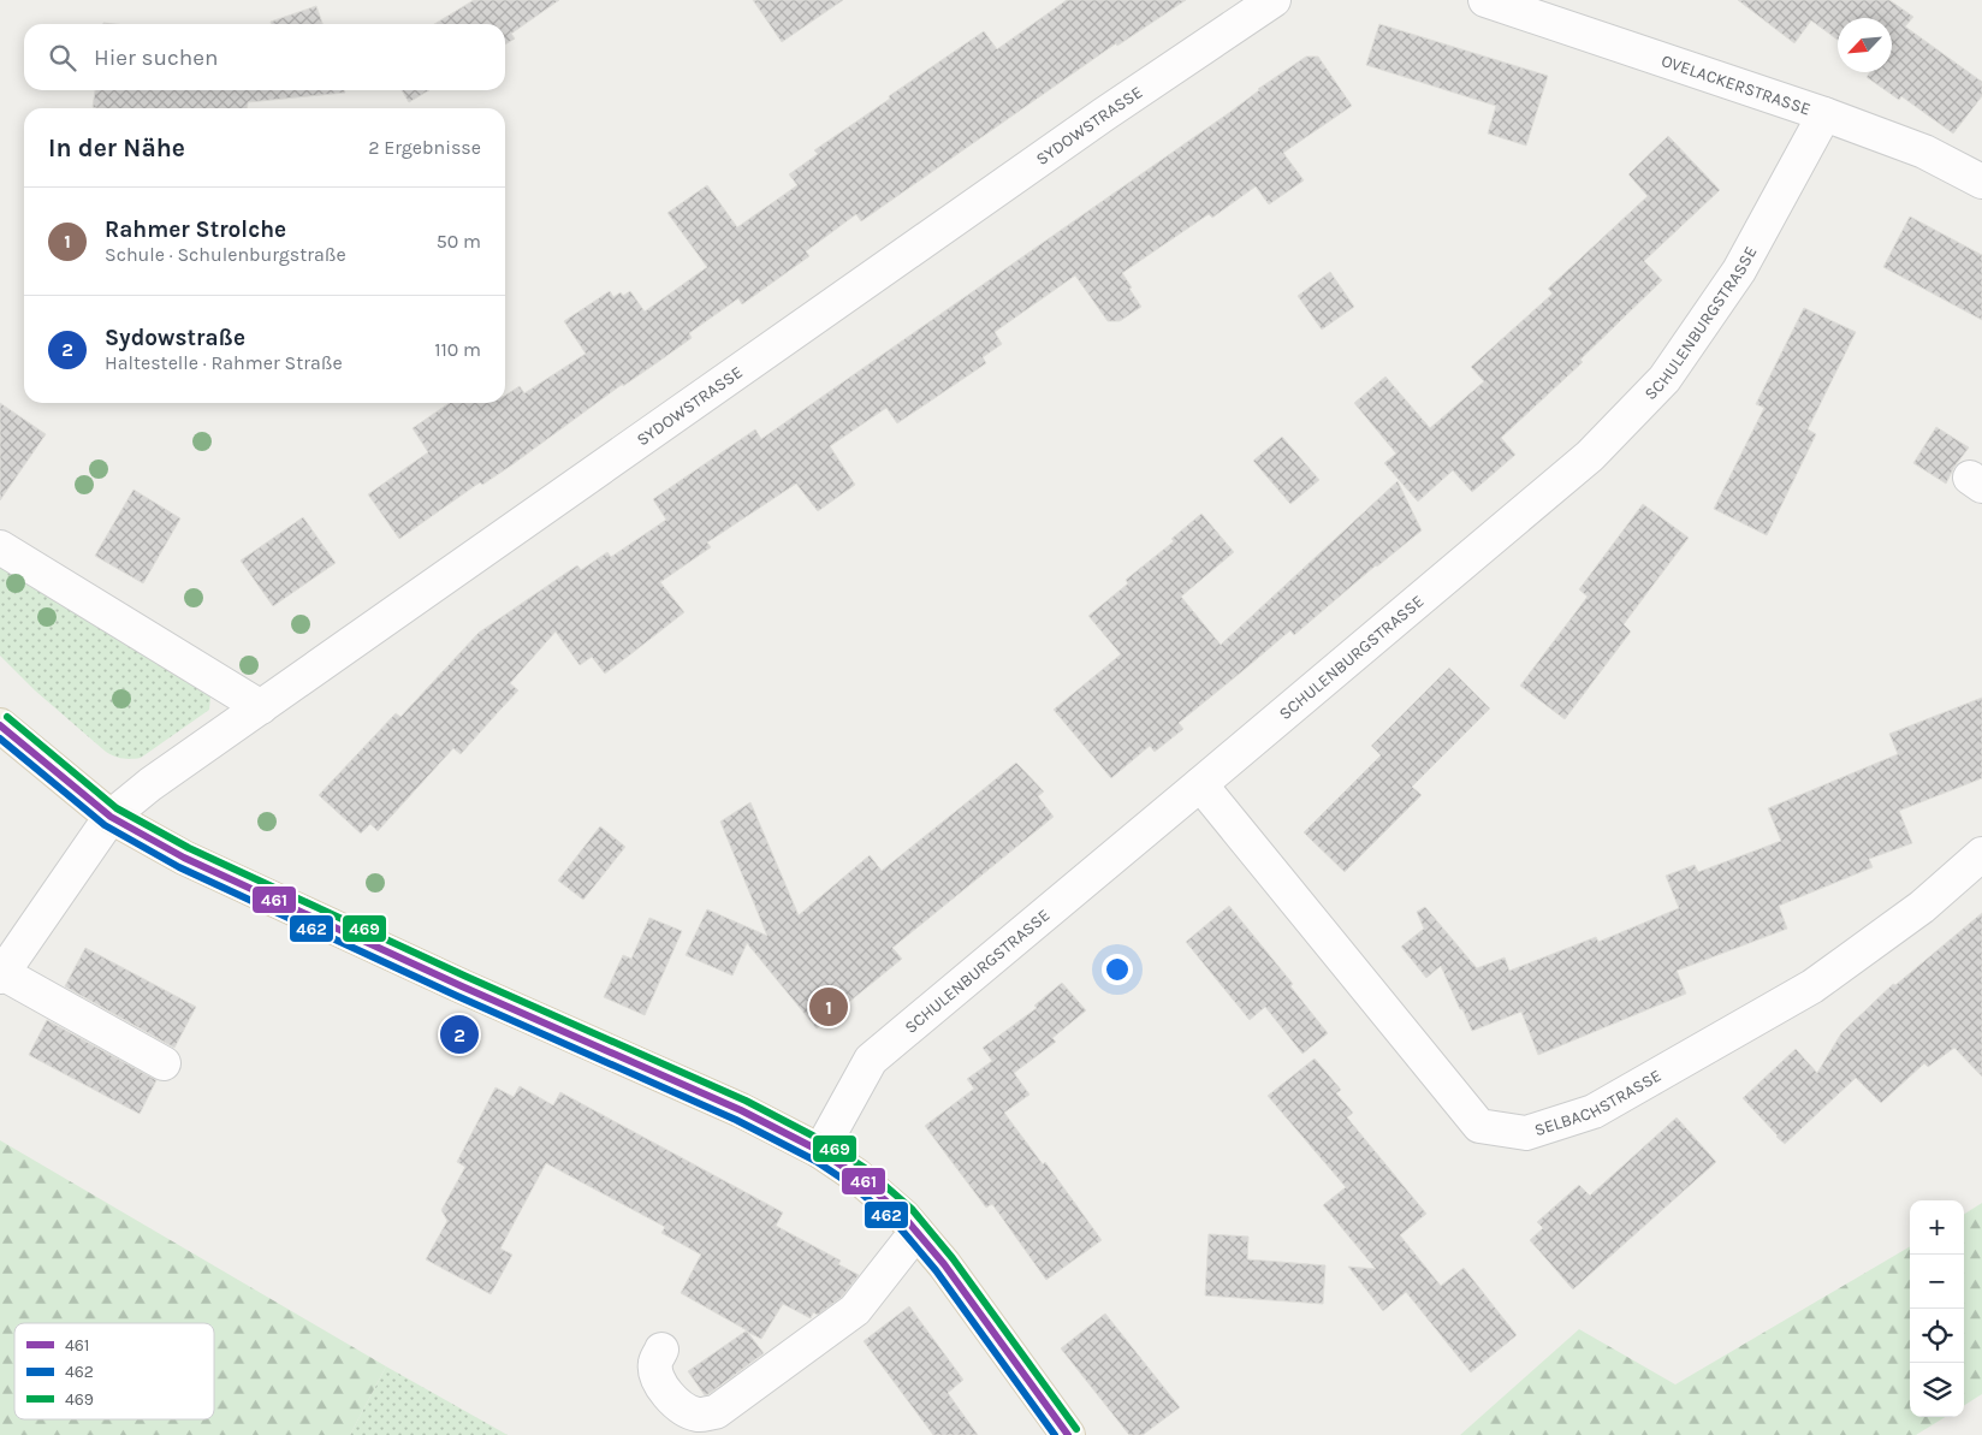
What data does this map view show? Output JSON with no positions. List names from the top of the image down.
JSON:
{
  "streets": {
    "street": [
      "OVELACKERSTRASSE",
      "SYDOWSTRASSE",
      "SCHULENBURGSTRASSE",
      "SELBACHSTRASSE"
    ]
  },
  "crossings": [
    ["OVELACKERSTRASSE", "SCHULENBURGSTRASSE"],
    ["SCHULENBURGSTRASSE", "SELBACHSTRASSE"]
  ],
  "lines": ["transit line 469", "transit line 461", "transit line 462"],
  "legend": ["461", "462", "469"],
  "north": "bottom left",
  "page": {
    "search": "Hier suchen",
    "heading": ["In der Nähe", "2 Ergebnisse"],
    "list": [
      {
        "mark": "1",
        "name": "Rahmer Strolche",
        "note": "Schule · Schulenburgstraße",
        "value": "50 m"
      },
      {
        "mark": "2",
        "name": "Sydowstraße",
        "note": "Haltestelle · Rahmer Straße",
        "value": "110 m"
      }
    ],
    "pins": ["1", "2"],
    "map_buttons": ["+", "−"]
  }
}
